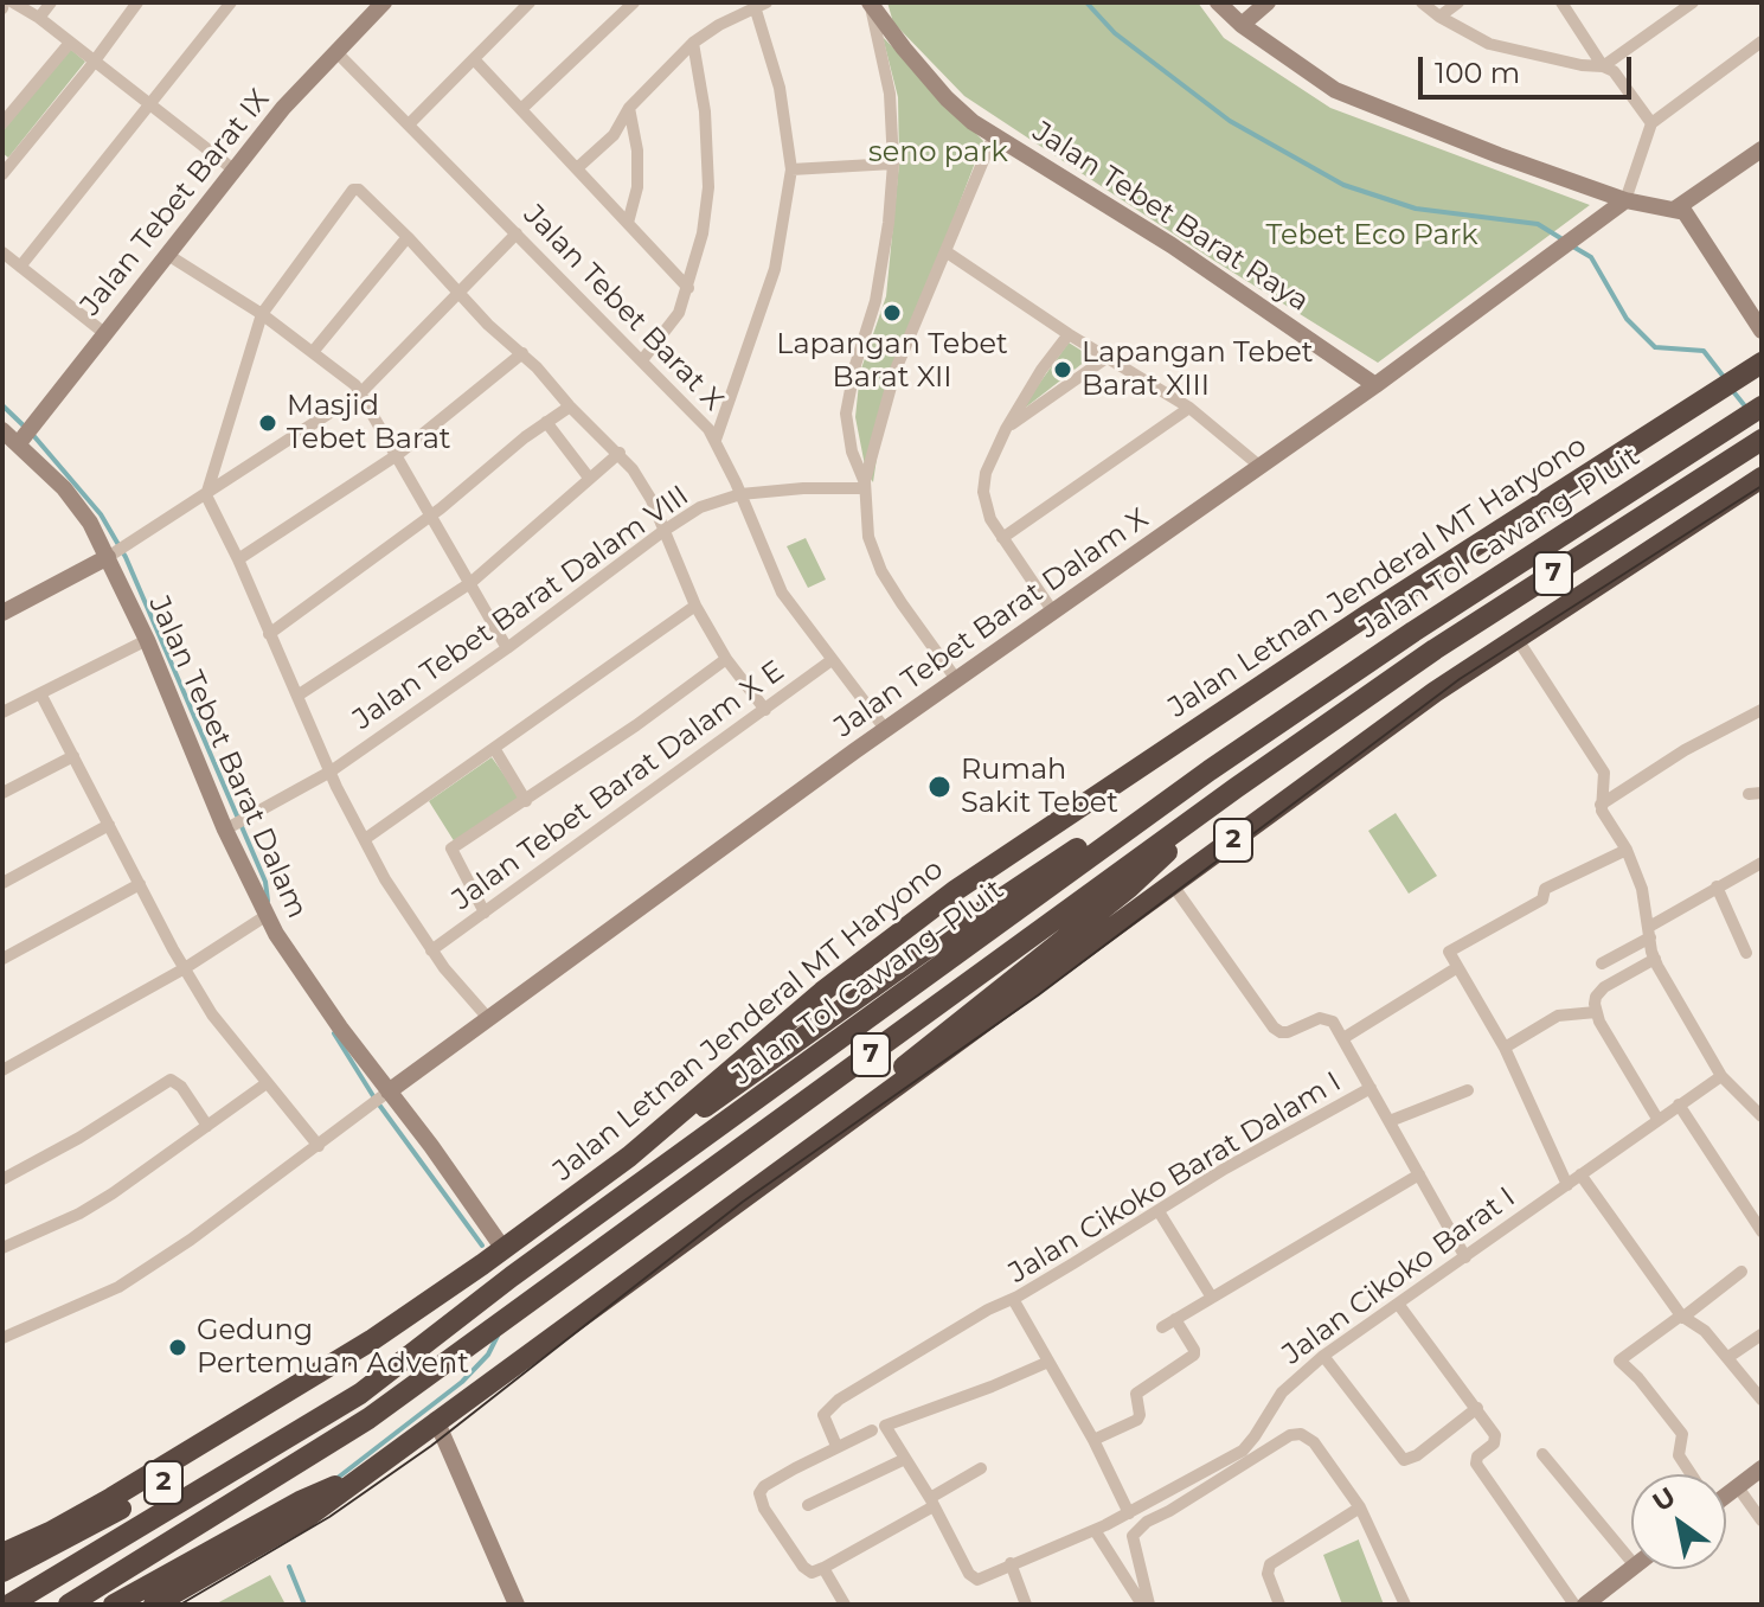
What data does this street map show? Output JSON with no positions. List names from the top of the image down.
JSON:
{
  "streets": {
    "highway": [
      "Jalan Tol Cawang–Pluit",
      "7",
      "Jalan Letnan Jenderal MT Haryono",
      "2"
    ],
    "street": [
      "Jalan Tebet Barat IX",
      "Jalan Tebet Barat Raya",
      "Jalan Tebet Barat X",
      "Jalan Tebet Barat Dalam VIII",
      "Jalan Tebet Barat Dalam X",
      "Jalan Tebet Barat Dalam",
      "Jalan Tebet Barat Dalam X E",
      "Jalan Cikoko Barat Dalam I",
      "Jalan Cikoko Barat I"
    ]
  },
  "crossings": [
    ["Jalan Tebet Barat IX", "Jalan Tebet Barat X"],
    ["Jalan Tebet Barat IX", "Jalan Tebet Barat Dalam"],
    ["Jalan Tebet Barat Raya", "Jalan Tebet Barat Dalam X"],
    ["Jalan Tebet Barat X", "Jalan Tebet Barat Dalam VIII"],
    ["Jalan Tebet Barat X", "Jalan Tebet Barat Dalam X"],
    ["Jalan Tebet Barat X", "Jalan Tebet Barat Dalam X E"],
    ["Jalan Letnan Jenderal MT Haryono", "Jalan Tebet Barat Dalam"],
    ["Jalan Letnan Jenderal MT Haryono", "2"],
    ["Jalan Tebet Barat Dalam VIII", "Jalan Tebet Barat Dalam"],
    ["Jalan Tebet Barat Dalam X", "Jalan Tebet Barat Dalam"],
    ["2", "Jalan Cikoko Barat Dalam I"],
    ["Jalan Cikoko Barat Dalam I", "Jalan Cikoko Barat I"]
  ],
  "parks": ["seno park", "Tebet Eco Park"],
  "places": [
    "Lapangan Tebet Barat XII",
    "Lapangan Tebet Barat XIII",
    "Masjid Tebet Barat",
    "Rumah Sakit Tebet",
    "Gedung Pertemuan Advent"
  ],
  "scale_bar": "100 m",
  "north": "top left"
}
